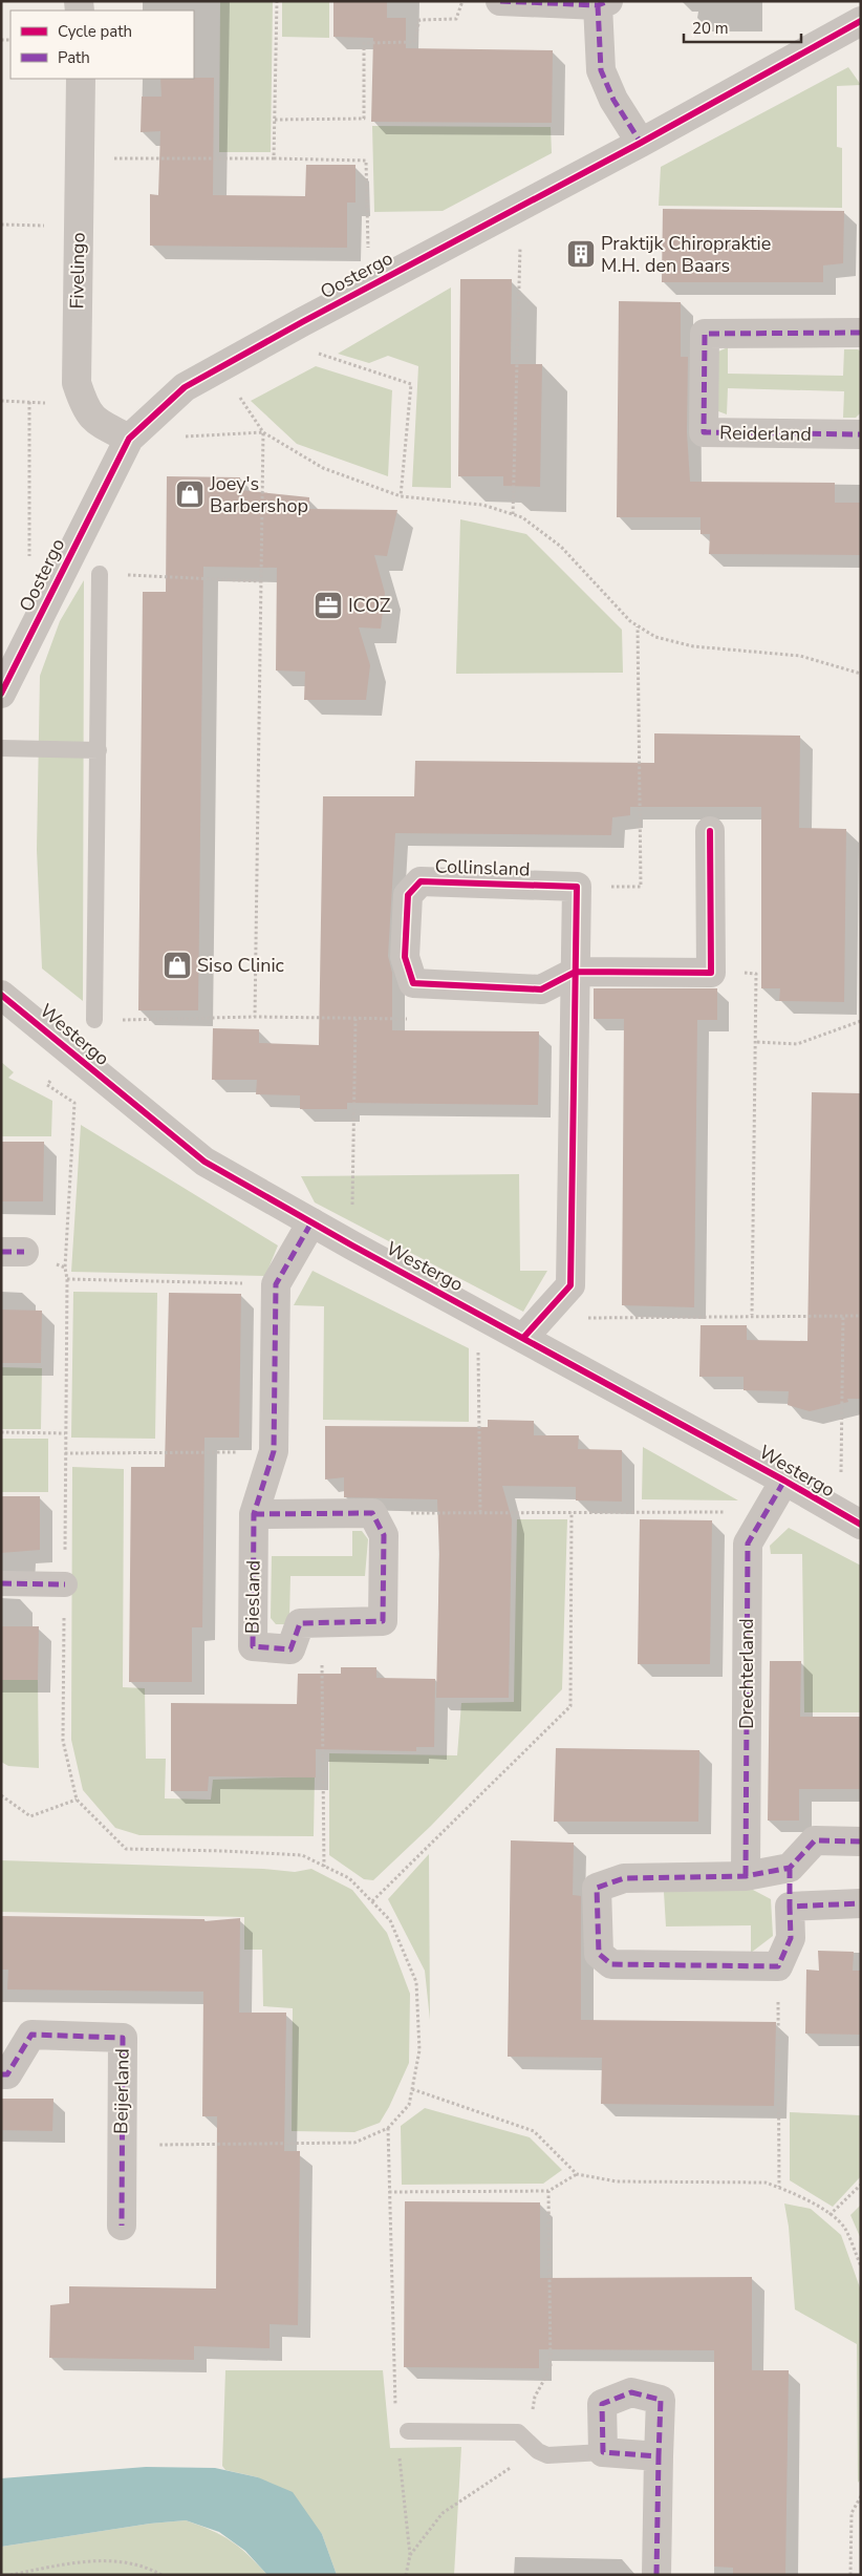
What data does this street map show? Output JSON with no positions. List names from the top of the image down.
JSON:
{
  "streets": {
    "street": [
      "Fivelingo",
      "Oostergo",
      "Reiderland",
      "Collinsland",
      "Westergo",
      "Biesland",
      "Drechterland",
      "Beijerland"
    ]
  },
  "crossings": [
    ["Fivelingo", "Oostergo"],
    ["Westergo", "Biesland"],
    ["Westergo", "Drechterland"]
  ],
  "places": {
    "building": ["Praktijk Chiropraktie M.H. den Baars"],
    "shop": ["Joey's Barbershop", "Siso Clinic"],
    "office": ["ICOZ"]
  },
  "legend": ["Cycle path", "Path"],
  "scale_bar": "20 m"
}
